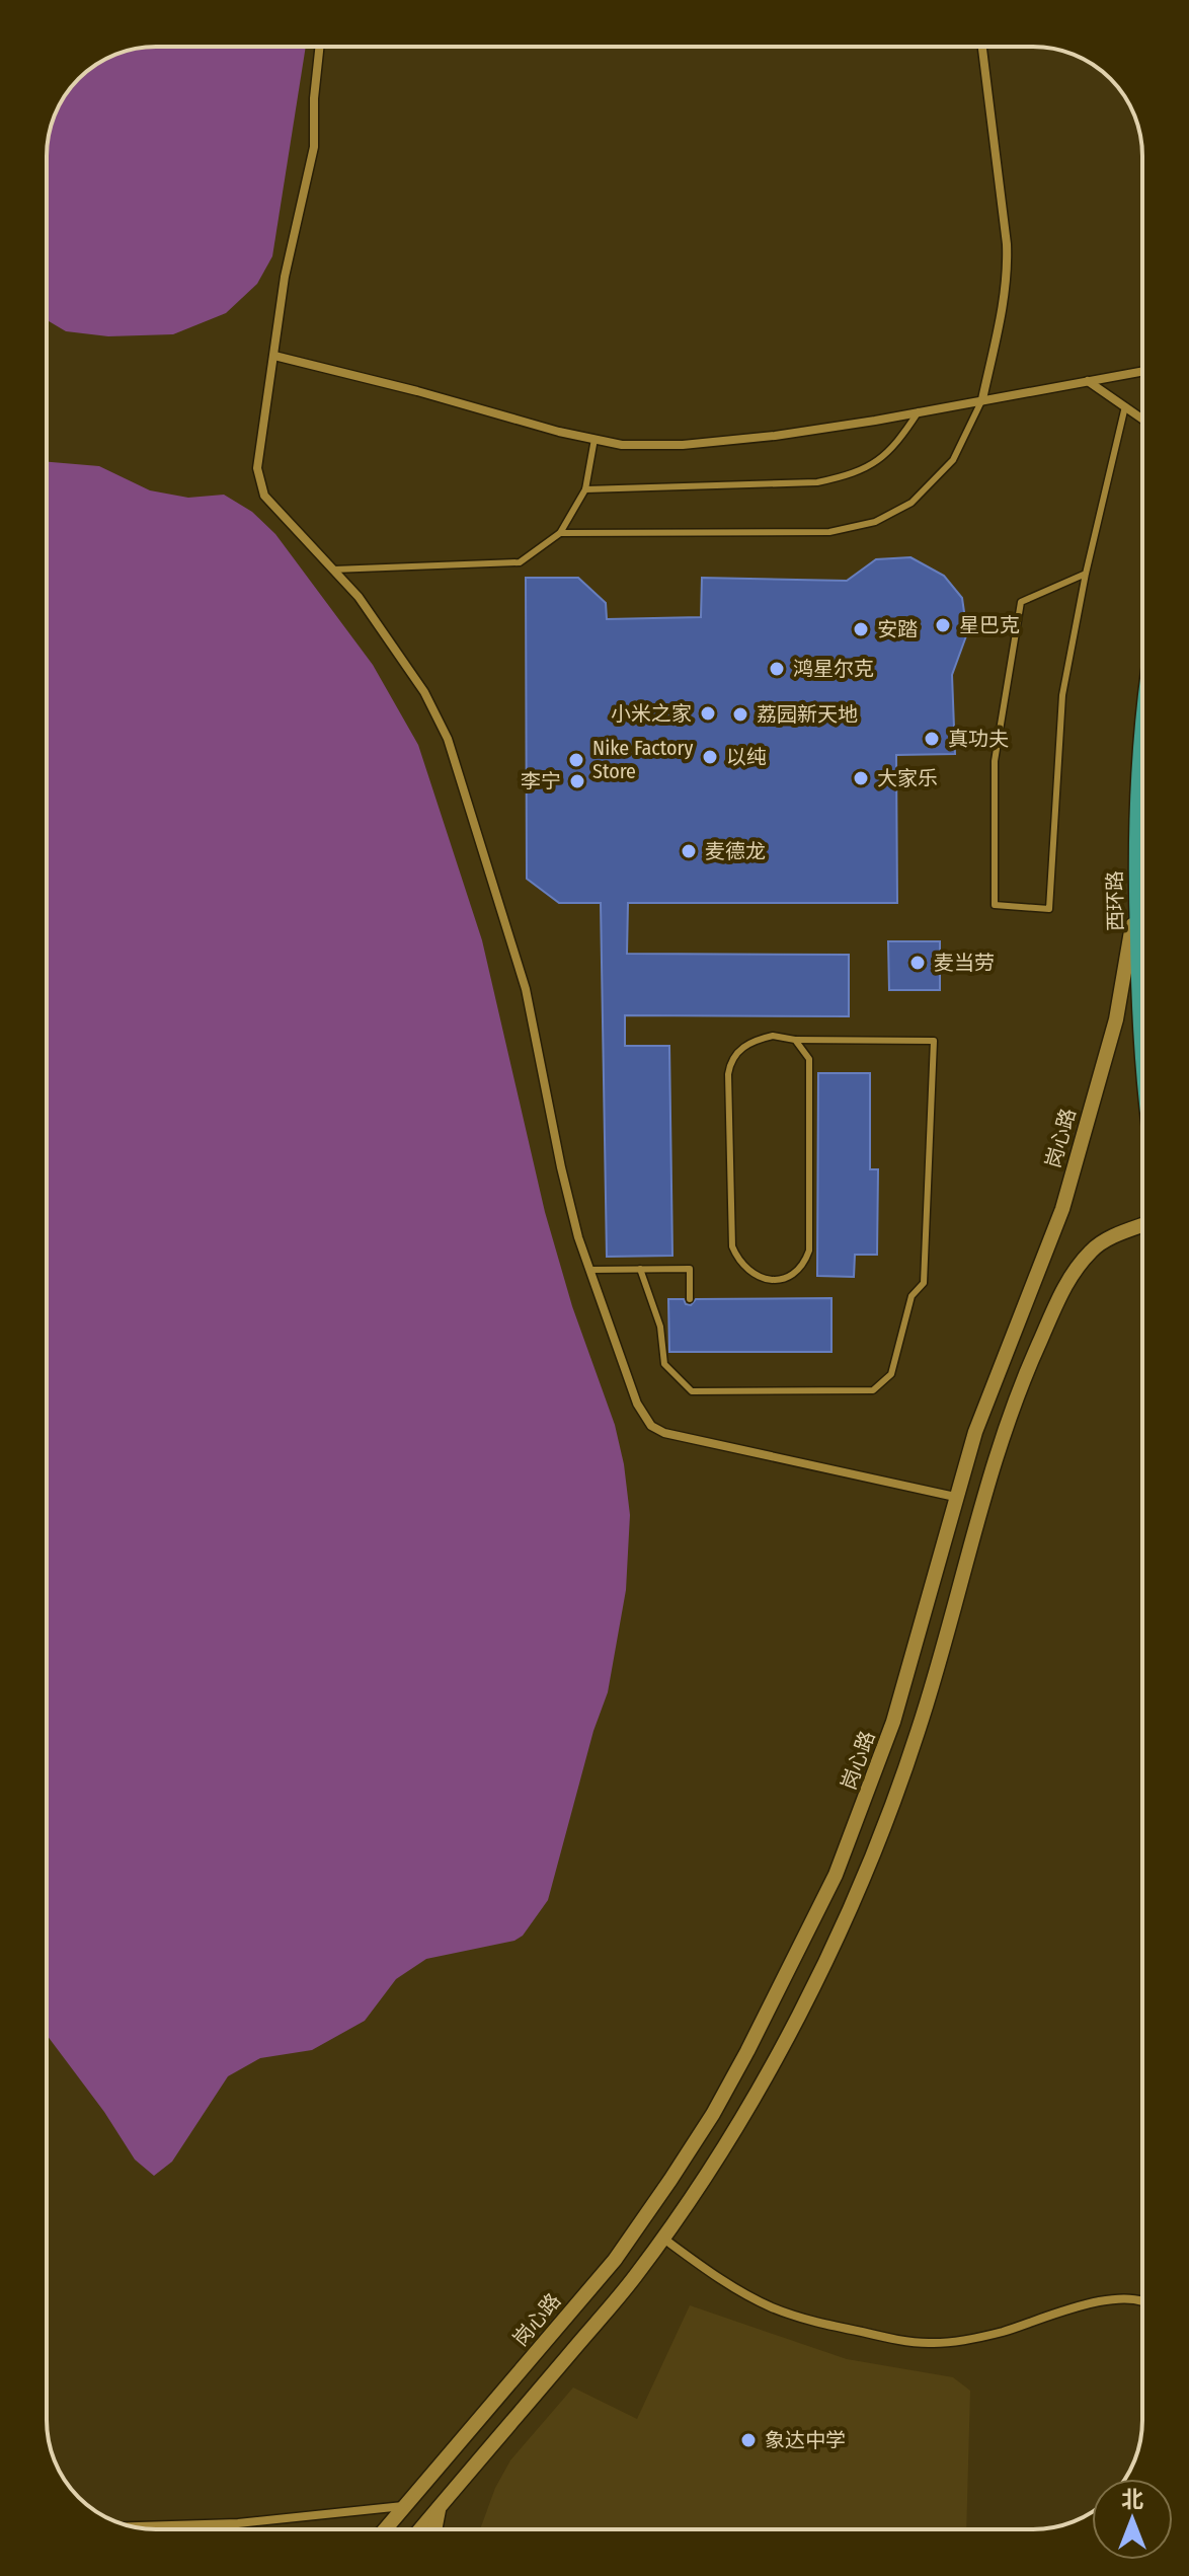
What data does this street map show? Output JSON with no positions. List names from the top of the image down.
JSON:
{
  "streets": {
    "main road": ["西环路"],
    "street": ["岗心路"]
  },
  "crossings": [
    ["西环路", "岗心路"]
  ],
  "places": [
    "星巴克",
    "安踏",
    "鸿星尔克",
    "小米之家",
    "荔园新天地",
    "真功夫",
    "以纯",
    "Nike Factory Store",
    "大家乐",
    "李宁",
    "麦德龙",
    "麦当劳",
    "象达中学"
  ],
  "north": "top"
}
